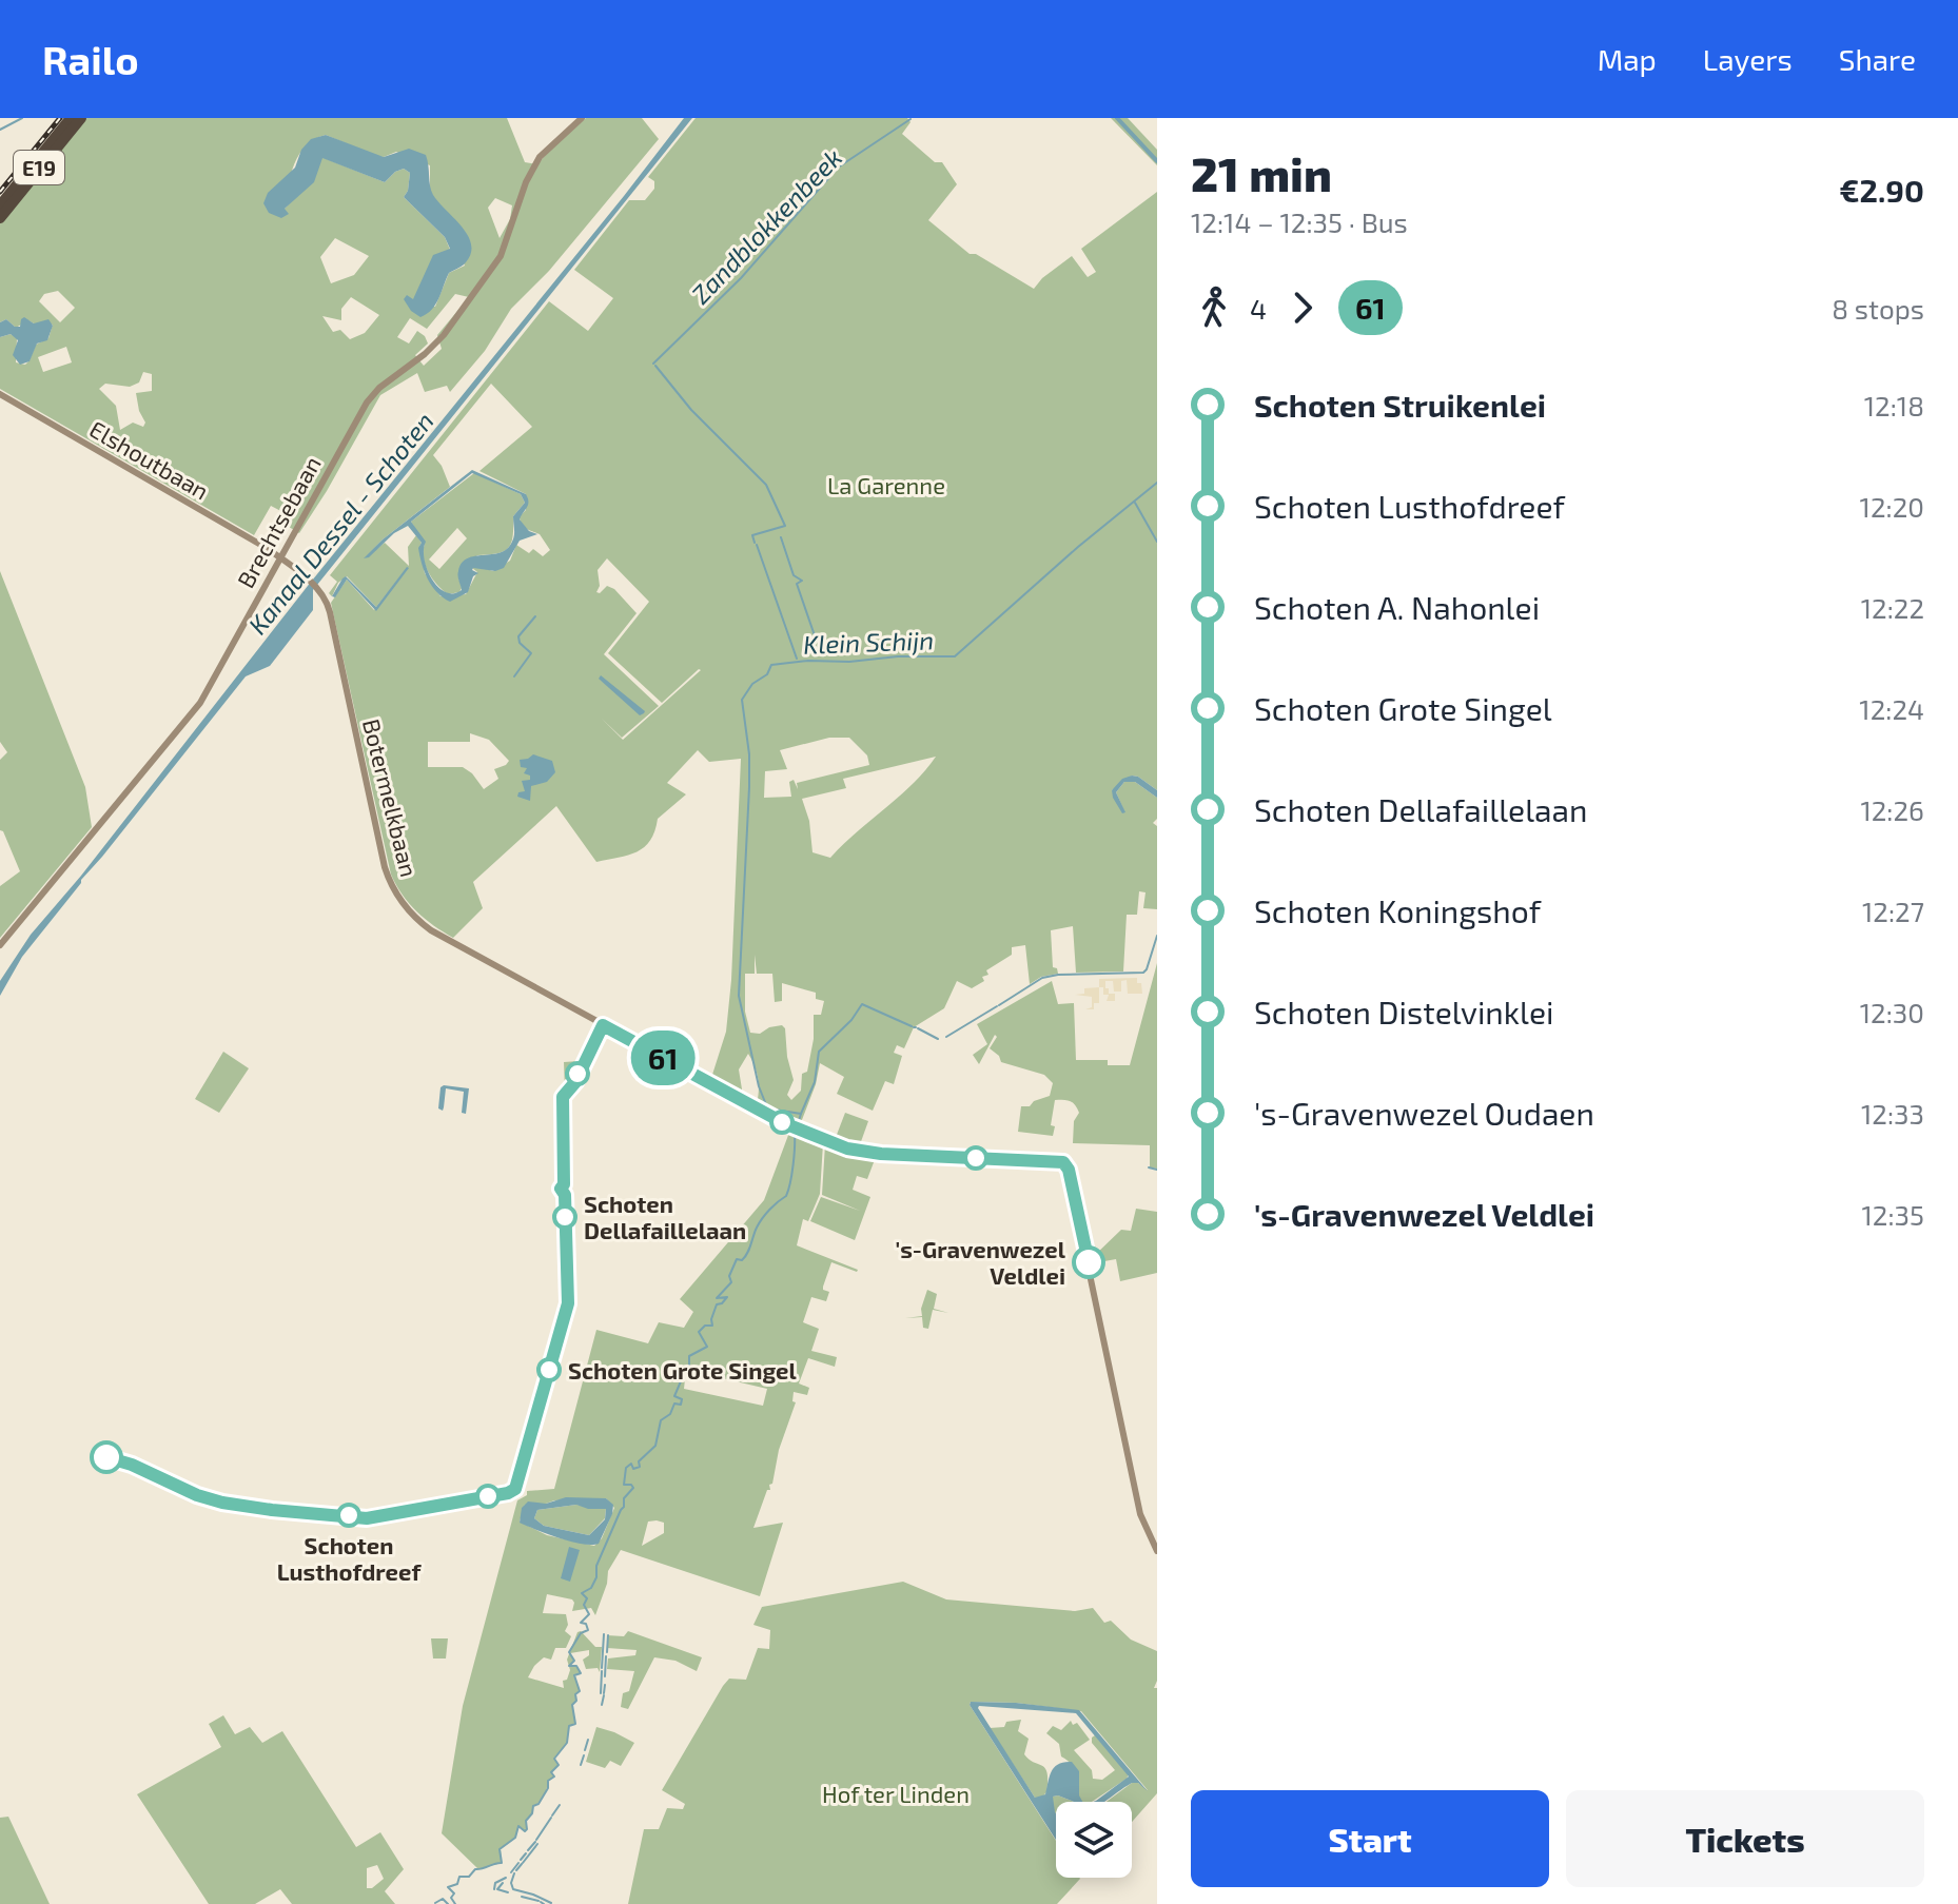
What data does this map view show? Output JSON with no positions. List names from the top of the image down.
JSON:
{
  "streets": {
    "highway": ["E19"],
    "main road": ["Elshoutbaan", "Brechtsebaan", "Botermelkbaan"]
  },
  "crossings": [
    ["Elshoutbaan", "Brechtsebaan"],
    ["Elshoutbaan", "Botermelkbaan"],
    ["Brechtsebaan", "Botermelkbaan"]
  ],
  "water": ["Zandblokkenbeek", "Kanaal Dessel - Schoten", "Klein Schijn"],
  "parks": ["La Garenne", "Hof ter Linden"],
  "places": [
    "Schoten Dellafaillelaan",
    "'s-Gravenwezel Veldlei",
    "Schoten Grote Singel",
    "Schoten Lusthofdreef"
  ],
  "lines": ["bus line 61"],
  "page": {
    "header": "Railo",
    "nav": ["Map", "Layers", "Share"],
    "on_map": "61",
    "heading": ["21 min", "12:14 – 12:35 · Bus", "€2.90"],
    "legs": ["4", "61", "8 stops"],
    "list": [
      {
        "name": "Schoten Struikenlei",
        "value": "12:18"
      },
      {
        "name": "Schoten Lusthofdreef",
        "value": "12:20"
      },
      {
        "name": "Schoten A. Nahonlei",
        "value": "12:22"
      },
      {
        "name": "Schoten Grote Singel",
        "value": "12:24"
      },
      {
        "name": "Schoten Dellafaillelaan",
        "value": "12:26"
      },
      {
        "name": "Schoten Koningshof",
        "value": "12:27"
      },
      {
        "name": "Schoten Distelvinklei",
        "value": "12:30"
      },
      {
        "name": "'s-Gravenwezel Oudaen",
        "value": "12:33"
      },
      {
        "name": "'s-Gravenwezel Veldlei",
        "value": "12:35"
      }
    ],
    "buttons": ["Start", "Tickets"]
  }
}
